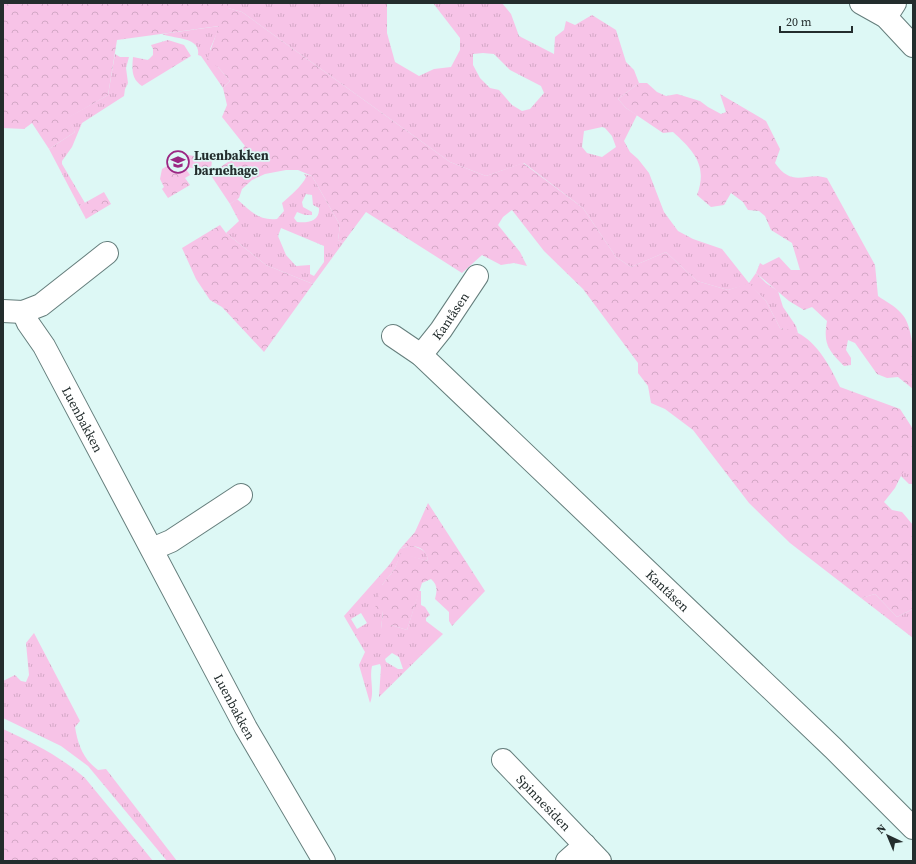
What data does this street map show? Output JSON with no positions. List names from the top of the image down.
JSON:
{
  "streets": {
    "street": ["Kantåsen", "Luenbakken", "Spinnesiden"]
  },
  "places": {
    "school or university": ["Luenbakken barnehage"]
  },
  "scale_bar": "20 m",
  "north": "top left"
}
